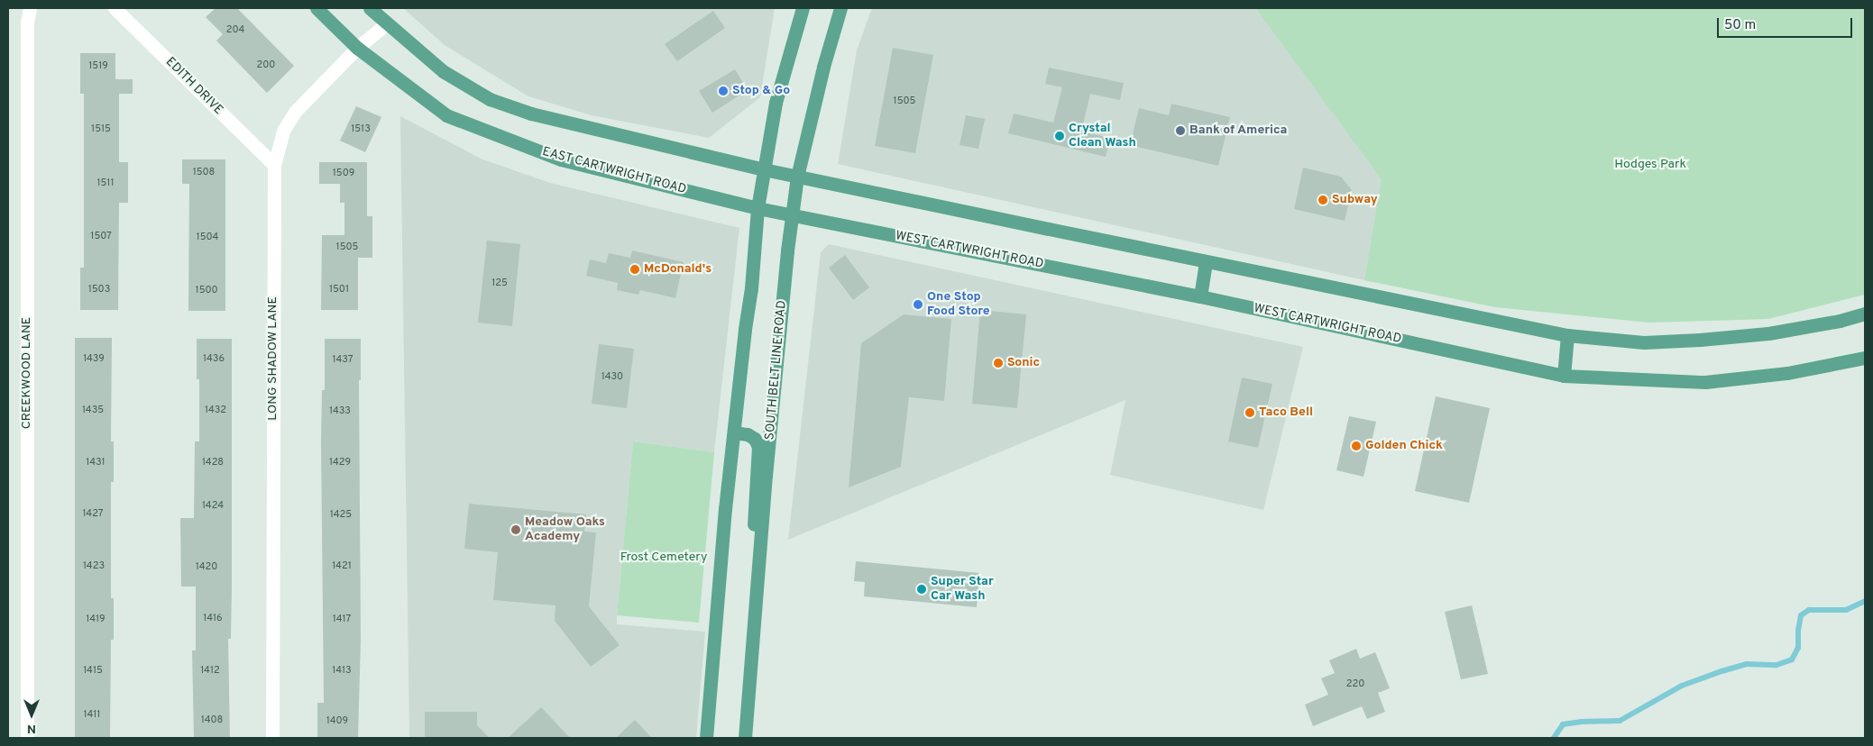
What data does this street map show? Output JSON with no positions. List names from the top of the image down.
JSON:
{
  "streets": {
    "main road": ["EAST CARTWRIGHT ROAD", "WEST CARTWRIGHT ROAD", "SOUTH BELT LINE ROAD"],
    "street": ["EDITH DRIVE", "LONG SHADOW LANE", "CREEKWOOD LANE"]
  },
  "crossings": [
    ["EDITH DRIVE", "LONG SHADOW LANE"],
    ["EAST CARTWRIGHT ROAD", "WEST CARTWRIGHT ROAD"],
    ["EAST CARTWRIGHT ROAD", "LONG SHADOW LANE"],
    ["EAST CARTWRIGHT ROAD", "SOUTH BELT LINE ROAD"],
    ["WEST CARTWRIGHT ROAD", "SOUTH BELT LINE ROAD"]
  ],
  "parks": ["Hodges Park", "Frost Cemetery"],
  "places": [
    "Stop & Go",
    "Bank of America",
    "Crystal Clean Wash",
    "Subway",
    "McDonald's",
    "One Stop Food Store",
    "Sonic",
    "Taco Bell",
    "Golden Chick",
    "Meadow Oaks Academy",
    "Super Star Car Wash"
  ],
  "house_numbers": [
    "204",
    "200",
    "1519",
    "1505",
    "1515",
    "1513",
    "1508",
    "1509",
    "1511",
    "1507",
    "1504",
    "1505",
    "125",
    "1503",
    "1501",
    "1500",
    "1439",
    "1436",
    "1437",
    "1430",
    "1435",
    "1432",
    "1433",
    "1431",
    "1428",
    "1429",
    "1424",
    "1427",
    "1425",
    "1423",
    "1421",
    "1420",
    "1416",
    "1419",
    "1417",
    "1415",
    "1412",
    "1413",
    "220",
    "1411",
    "1408",
    "1409"
  ],
  "scale_bar": "50 m",
  "north": "bottom"
}
